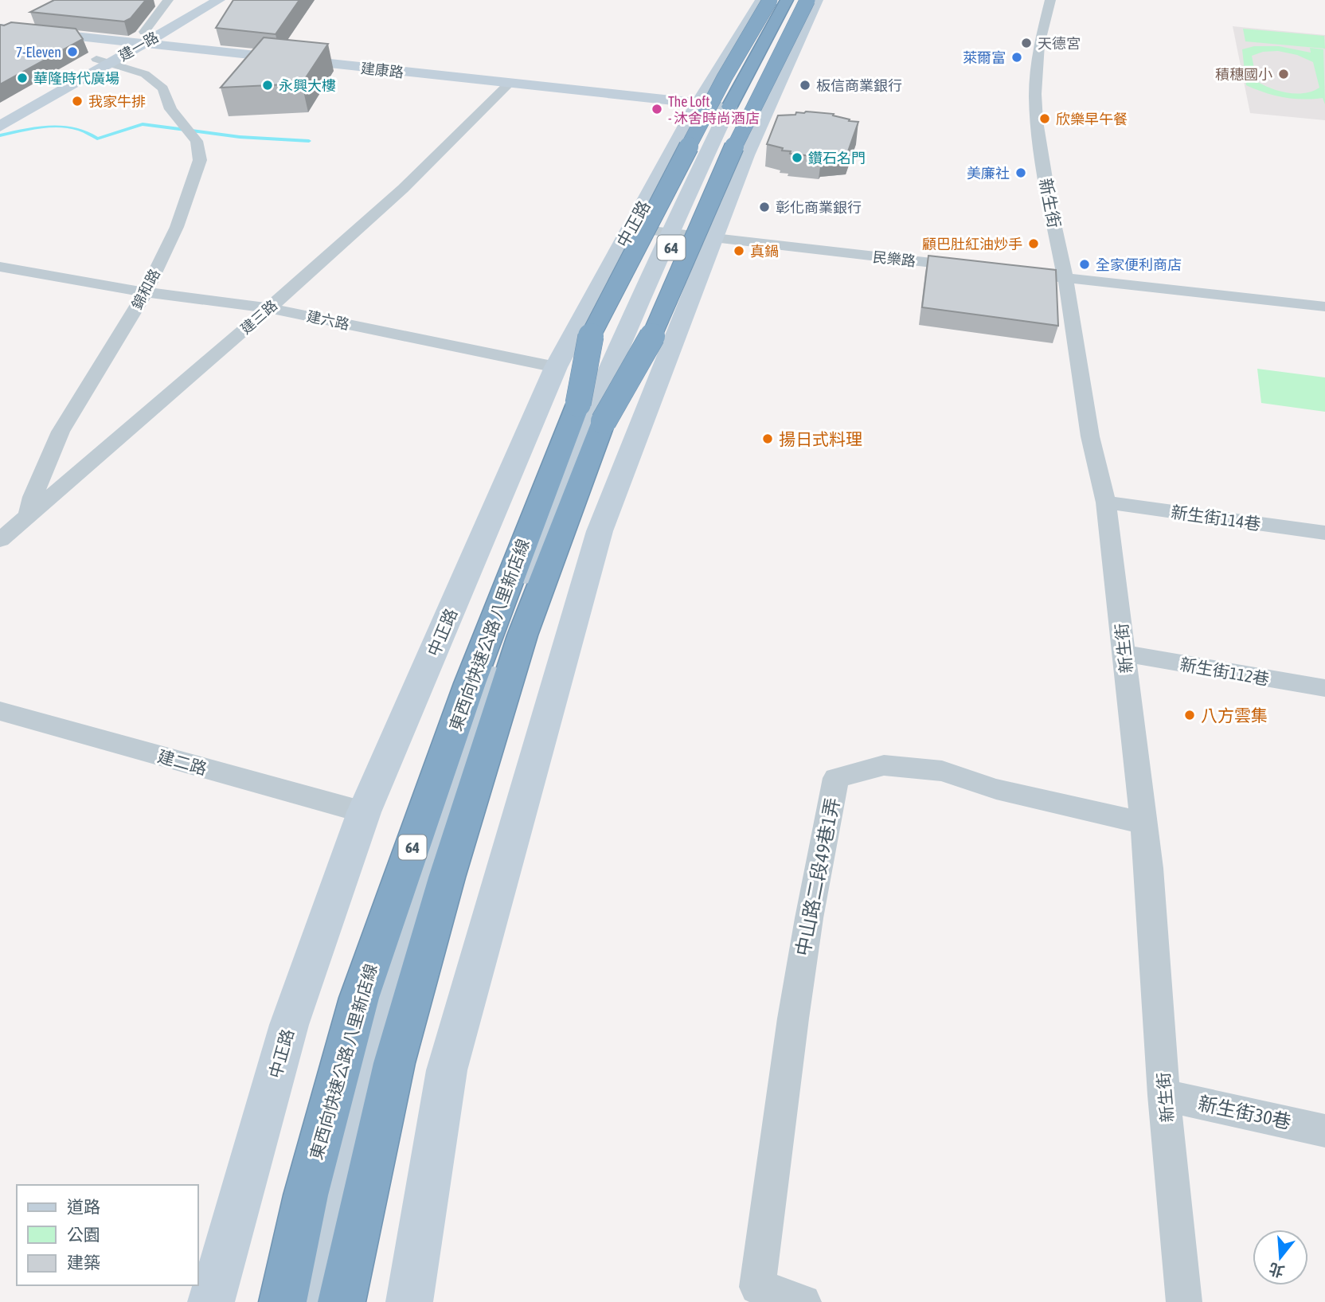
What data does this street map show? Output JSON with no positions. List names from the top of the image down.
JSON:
{
  "streets": {
    "highway": ["64", "東西向快速公路 八里新店線"],
    "main road": ["建一路", "建康路", "中正路"],
    "street": [
      "新生街",
      "民樂路",
      "錦和路",
      "建三路",
      "建六路",
      "新生街114巷",
      "新生街112巷",
      "建二路",
      "中山路二段49巷1弄",
      "新生街30巷"
    ]
  },
  "crossings": [
    ["建一路", "建康路"],
    ["建一路", "錦和路"],
    ["建康路", "中正路"],
    ["建康路", "建三路"],
    ["新生街", "新生街114巷"],
    ["新生街", "新生街112巷"],
    ["新生街", "中山路二段49巷1弄"],
    ["新生街", "新生街30巷"],
    ["中正路", "民樂路"],
    ["中正路", "建六路"],
    ["中正路", "建二路"],
    ["錦和路", "建三路"],
    ["錦和路", "建六路"],
    ["建三路", "建六路"]
  ],
  "places": [
    "天德宮",
    "7-Eleven",
    "萊爾富",
    "積穗國小",
    "華隆時代廣場",
    "永興大樓",
    "板信商業銀行",
    "我家牛排",
    "The Loft - 沐舍時尚酒店",
    "欣樂早午餐",
    "鑽石名門",
    "美廉社",
    "彰化商業銀行",
    "顧巴肚紅油炒手",
    "真鍋",
    "全家便利商店",
    "揚日式料理",
    "八方雲集"
  ],
  "legend": ["道路", "公園", "建築"],
  "north": "bottom"
}
